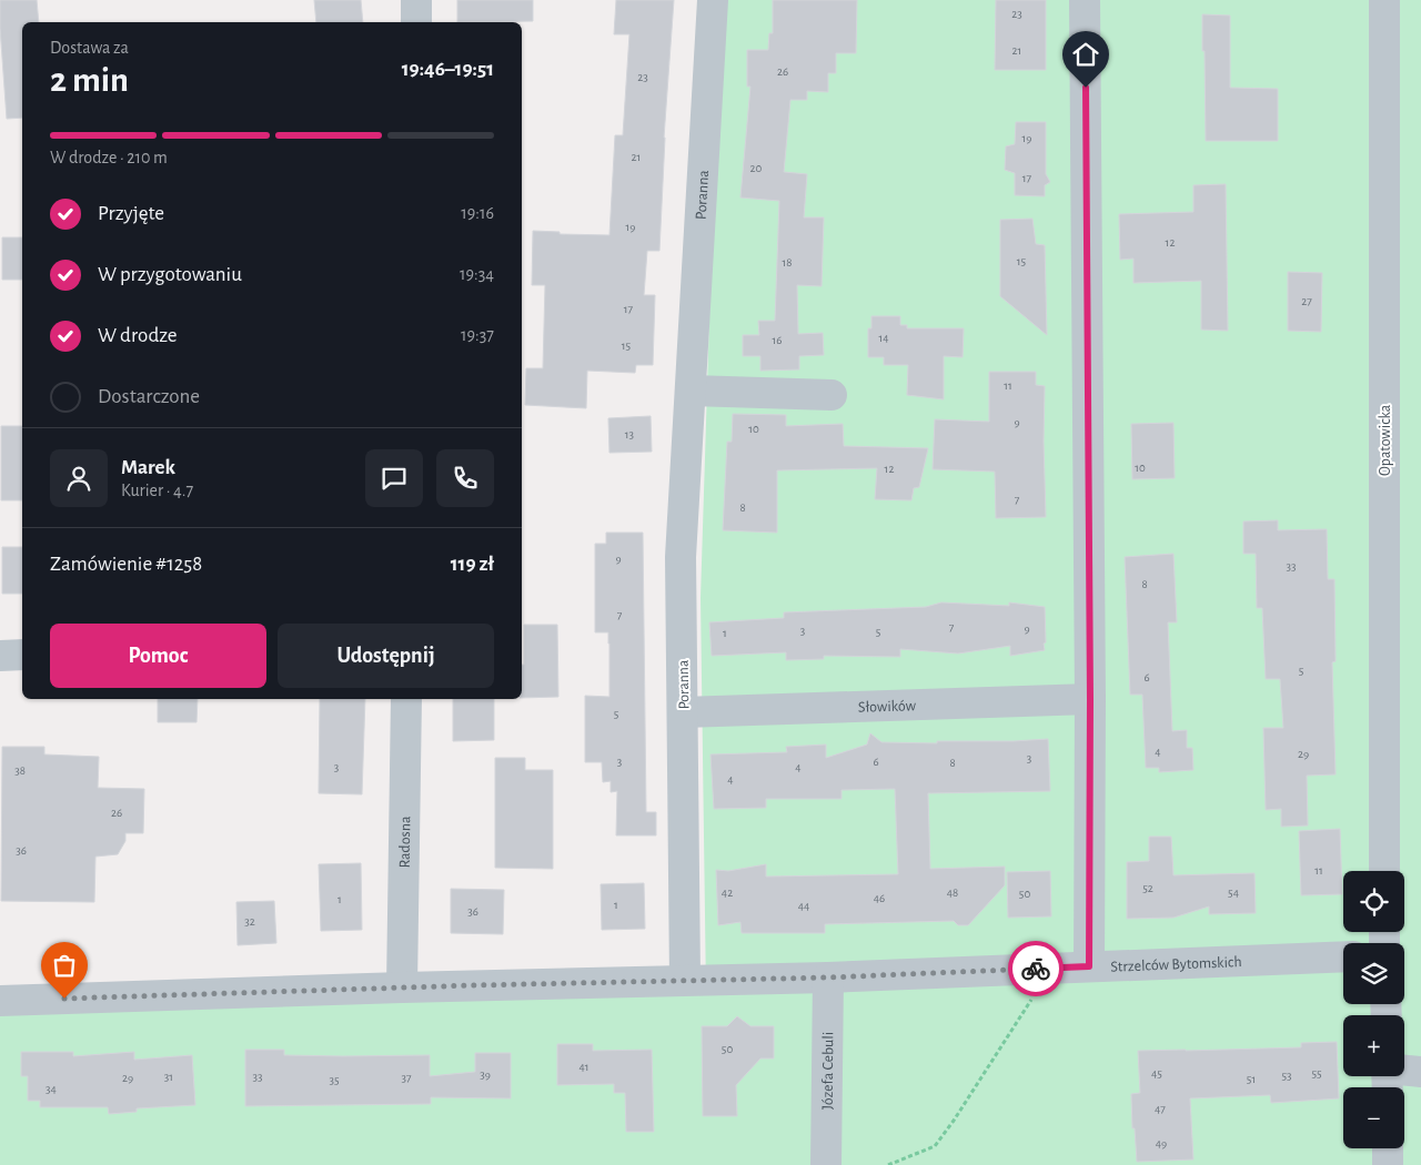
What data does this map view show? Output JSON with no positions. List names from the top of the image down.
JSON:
{
  "streets": {
    "street": [
      "Poranna",
      "Opatowicka",
      "Słowików",
      "Radosna",
      "Strzelców Bytomskich",
      "Józefa Cebuli"
    ]
  },
  "crossings": [
    ["Poranna", "Słowików"],
    ["Poranna", "Strzelców Bytomskich"],
    ["Radosna", "Strzelców Bytomskich"],
    ["Strzelców Bytomskich", "Józefa Cebuli"]
  ],
  "house_numbers": [
    "23",
    "21",
    "26",
    "23",
    "19",
    "21",
    "20",
    "17",
    "19",
    "12",
    "15",
    "18",
    "27",
    "17",
    "14",
    "16",
    "15",
    "11",
    "9",
    "10",
    "13",
    "10",
    "12",
    "7",
    "8",
    "9",
    "33",
    "8",
    "7",
    "7",
    "9",
    "3",
    "5",
    "1",
    "5",
    "6",
    "5",
    "4",
    "29",
    "3",
    "3",
    "6",
    "8",
    "3",
    "4",
    "38",
    "4",
    "26",
    "36",
    "11",
    "52",
    "42",
    "48",
    "54",
    "50",
    "46",
    "1",
    "1",
    "44",
    "36",
    "32",
    "50",
    "41",
    "45",
    "55",
    "39",
    "53",
    "31",
    "33",
    "29",
    "37",
    "51",
    "35",
    "34",
    "47",
    "49"
  ],
  "page": {
    "heading": ["2 min", "Dostawa za", "19:46–19:51"],
    "panel": [
      "Marek",
      "Kurier · 4.7",
      "Zamówienie #1258",
      "119 zł"
    ],
    "bar": "W drodze · 210 m",
    "list": [
      ["Przyjęte", "19:16"],
      ["W przygotowaniu", "19:34"],
      ["W drodze", "19:37"],
      "Dostarczone"
    ],
    "buttons": ["Pomoc", "Udostępnij"],
    "map_buttons": ["+", "−"]
  }
}
